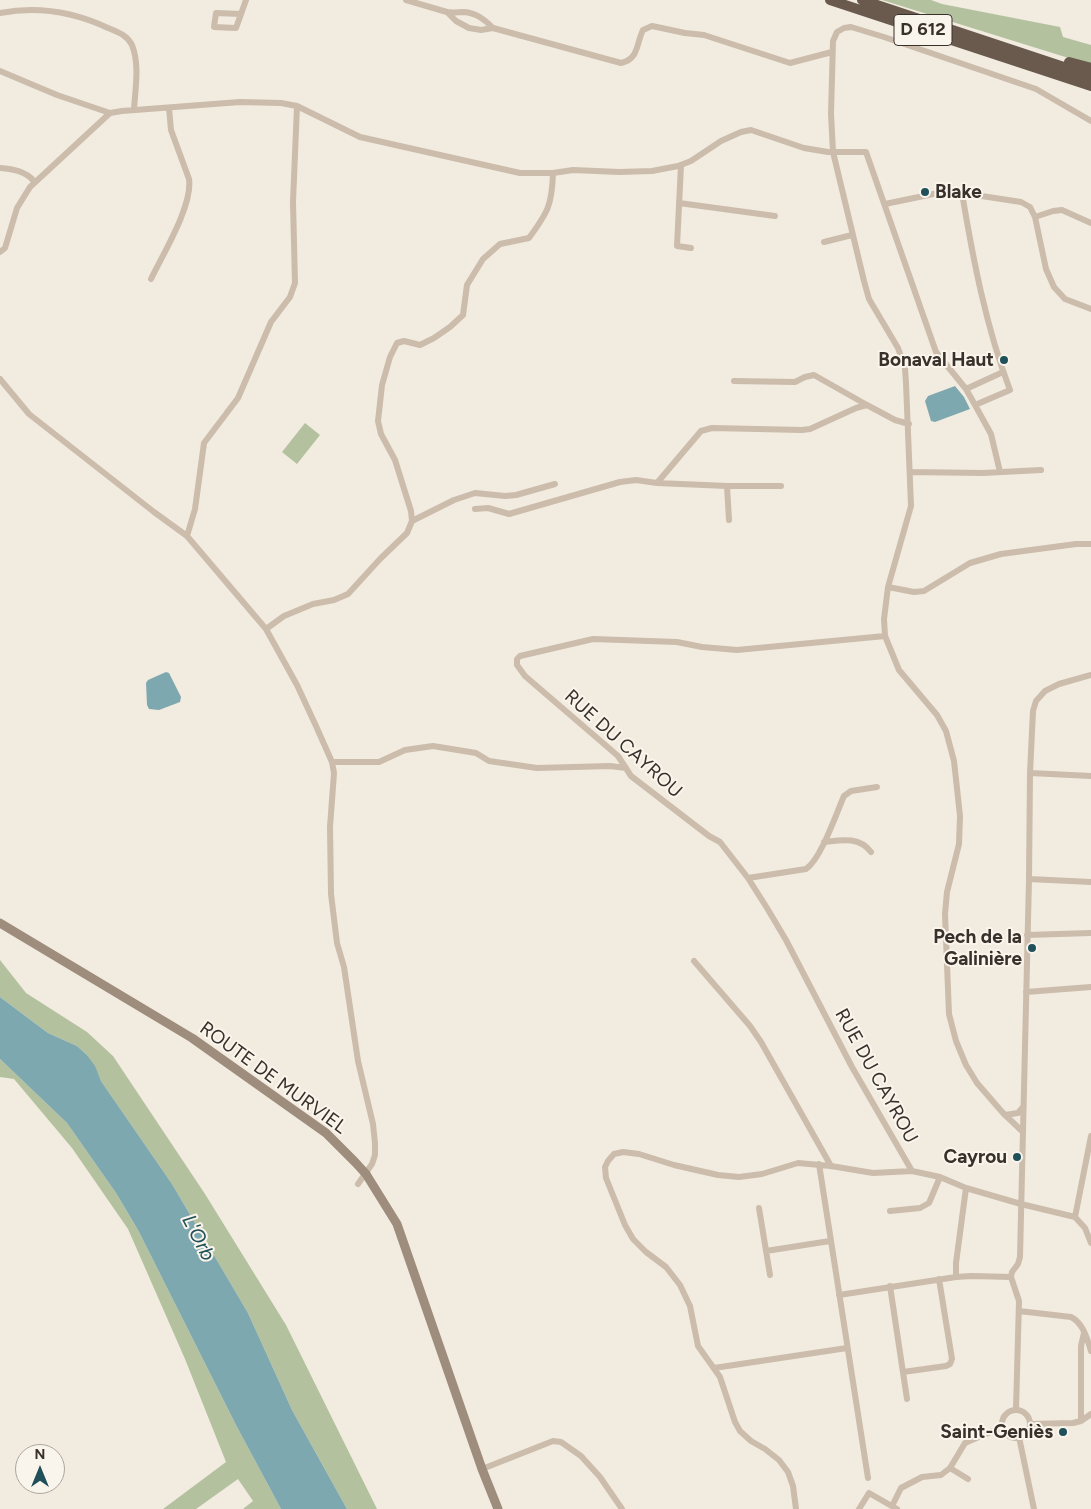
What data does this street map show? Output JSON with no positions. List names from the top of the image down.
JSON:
{
  "streets": {
    "highway": ["D 612"],
    "main road": ["ROUTE DE MURVIEL"],
    "street": ["RUE DU CAYROU"]
  },
  "water": ["L'Orb"],
  "places": [
    "Blake",
    "Bonaval Haut",
    "Pech de la Galinière",
    "Cayrou",
    "Saint-Geniès"
  ],
  "north": "top"
}
